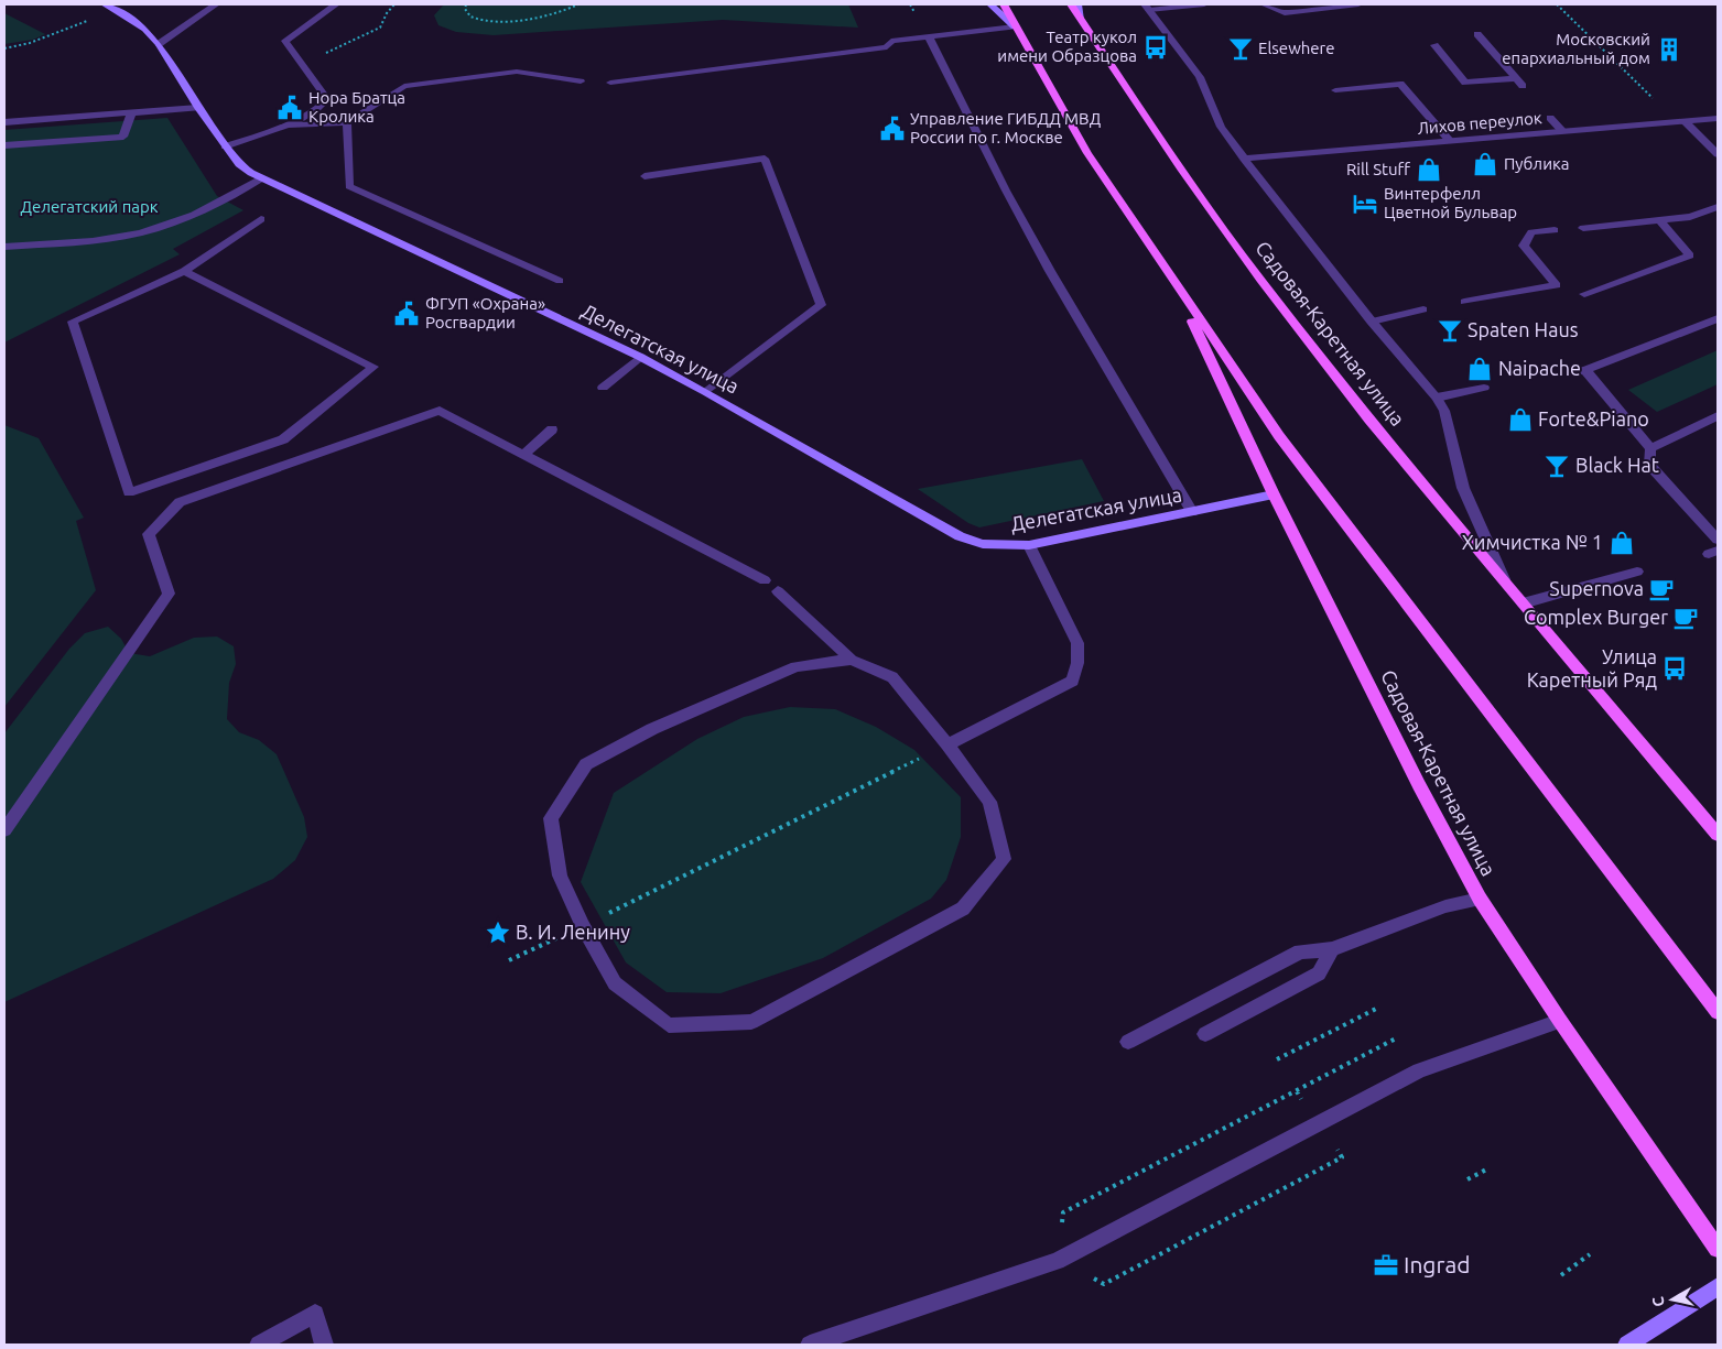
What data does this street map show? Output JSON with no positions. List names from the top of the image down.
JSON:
{
  "streets": {
    "main road": ["Садовая-Каретная улица"],
    "street": ["Лихов переулок", "Делегатская улица"]
  },
  "crossings": [
    ["Садовая-Каретная улица", "Делегатская улица"]
  ],
  "parks": ["Делегатский парк"],
  "places": {
    "bus stop": ["Театр кукол имени Образцова", "Улица Каретный Ряд"],
    "bar": ["Elsewhere", "Spaten Haus", "Black Hat"],
    "building": ["Московский епархиальный дом"],
    "public building": ["Нора Братца Кролика", "Управление ГИБДД МВД России по г. Москве", "ФГУП «Охрана» Росгвардии"],
    "shop": [
      "Публика",
      "Rill Stuff",
      "Naipache",
      "Forte&Piano",
      "Химчистка № 1"
    ],
    "hotel": ["Винтерфелл Цветной Бульвар"],
    "cafe": ["Supernova", "Complex Burger"],
    "place": ["В. И. Ленину"],
    "office": ["Ingrad"]
  },
  "north": "left"
}
